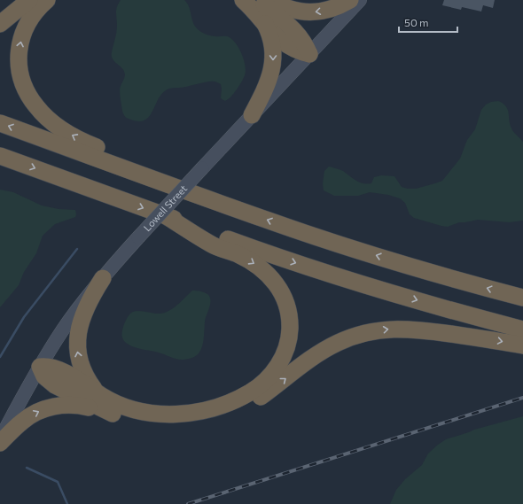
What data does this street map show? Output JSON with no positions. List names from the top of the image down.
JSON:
{
  "streets": {
    "main road": ["Lowell Street"]
  },
  "scale_bar": "50 m"
}
